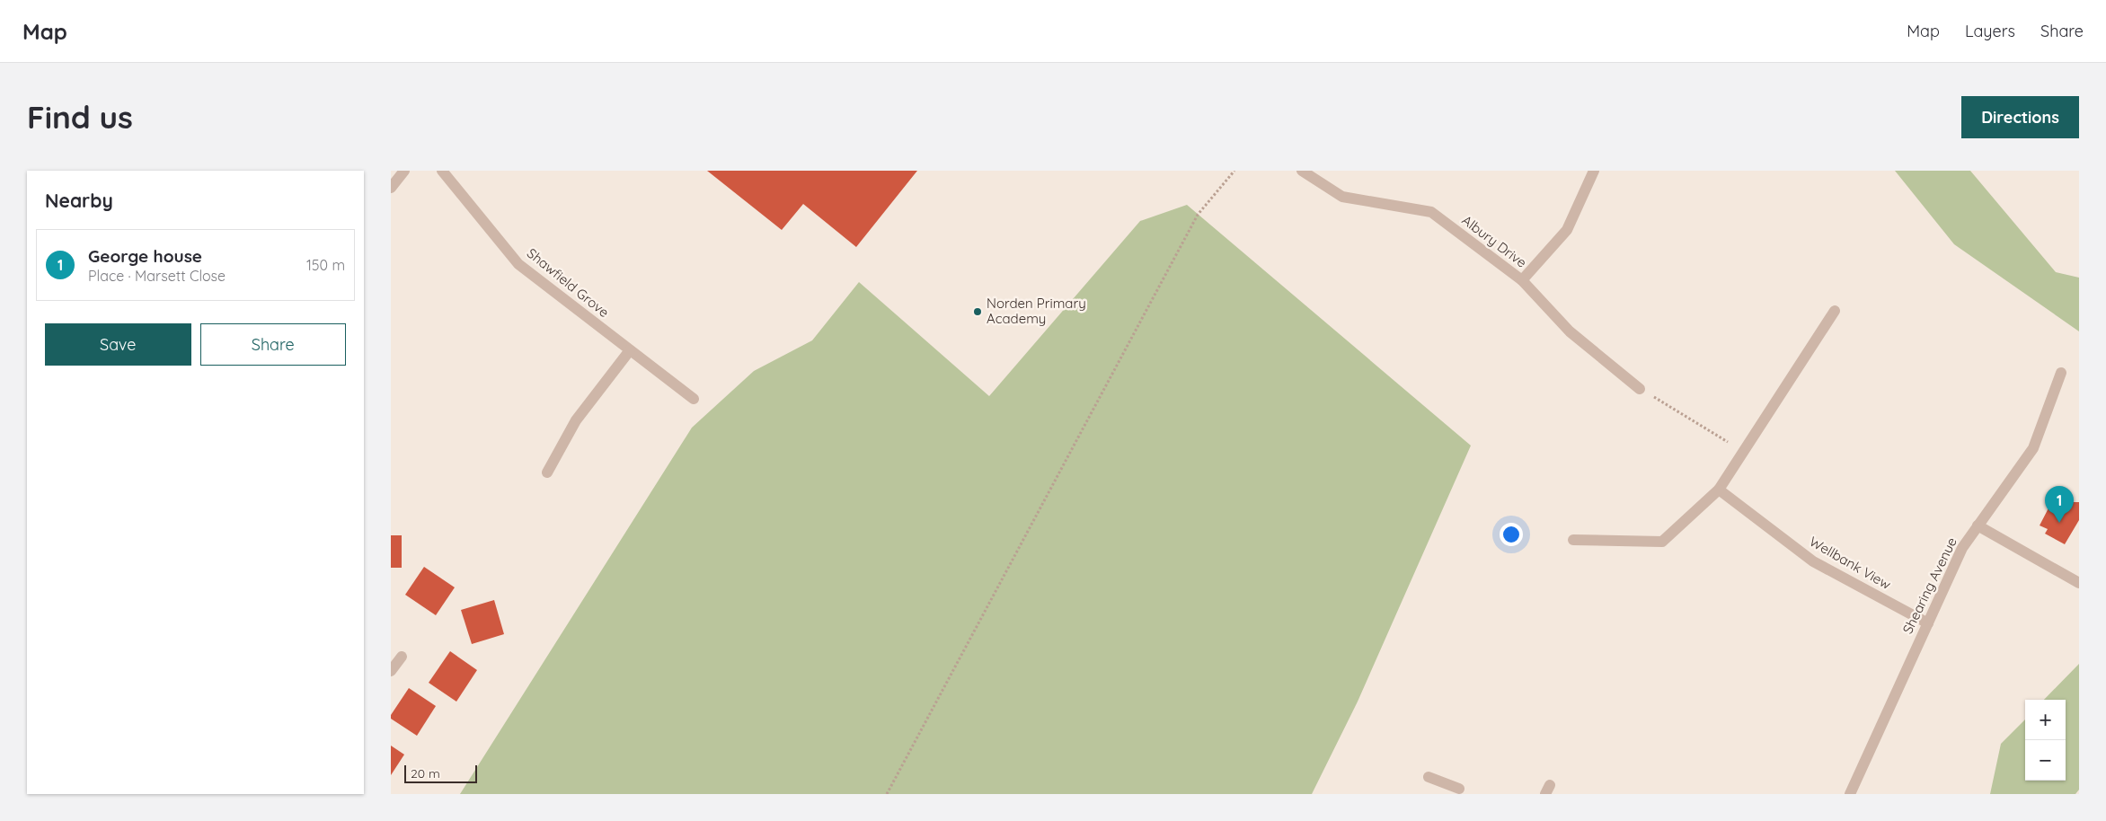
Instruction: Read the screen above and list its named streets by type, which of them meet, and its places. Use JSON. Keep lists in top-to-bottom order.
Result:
{
  "streets": {
    "street": [
      "Albury Drive",
      "Shawfield Grove",
      "Wellbank View",
      "Shearing Avenue"
    ]
  },
  "crossings": [
    ["Wellbank View", "Shearing Avenue"]
  ],
  "places": ["Norden Primary Academy"],
  "scale_bar": "20 m",
  "page": {
    "header": "Map",
    "nav": ["Map", "Layers", "Share"],
    "buttons": [
      "Directions",
      ["Save", "Share"]
    ],
    "title": "Find us",
    "heading": "Nearby",
    "list": [
      {
        "mark": "1",
        "name": "George house",
        "note": "Place · Marsett Close",
        "value": "150 m"
      }
    ],
    "pins": "1",
    "map_buttons": ["+", "−"],
    "scale": "20 m"
  }
}
